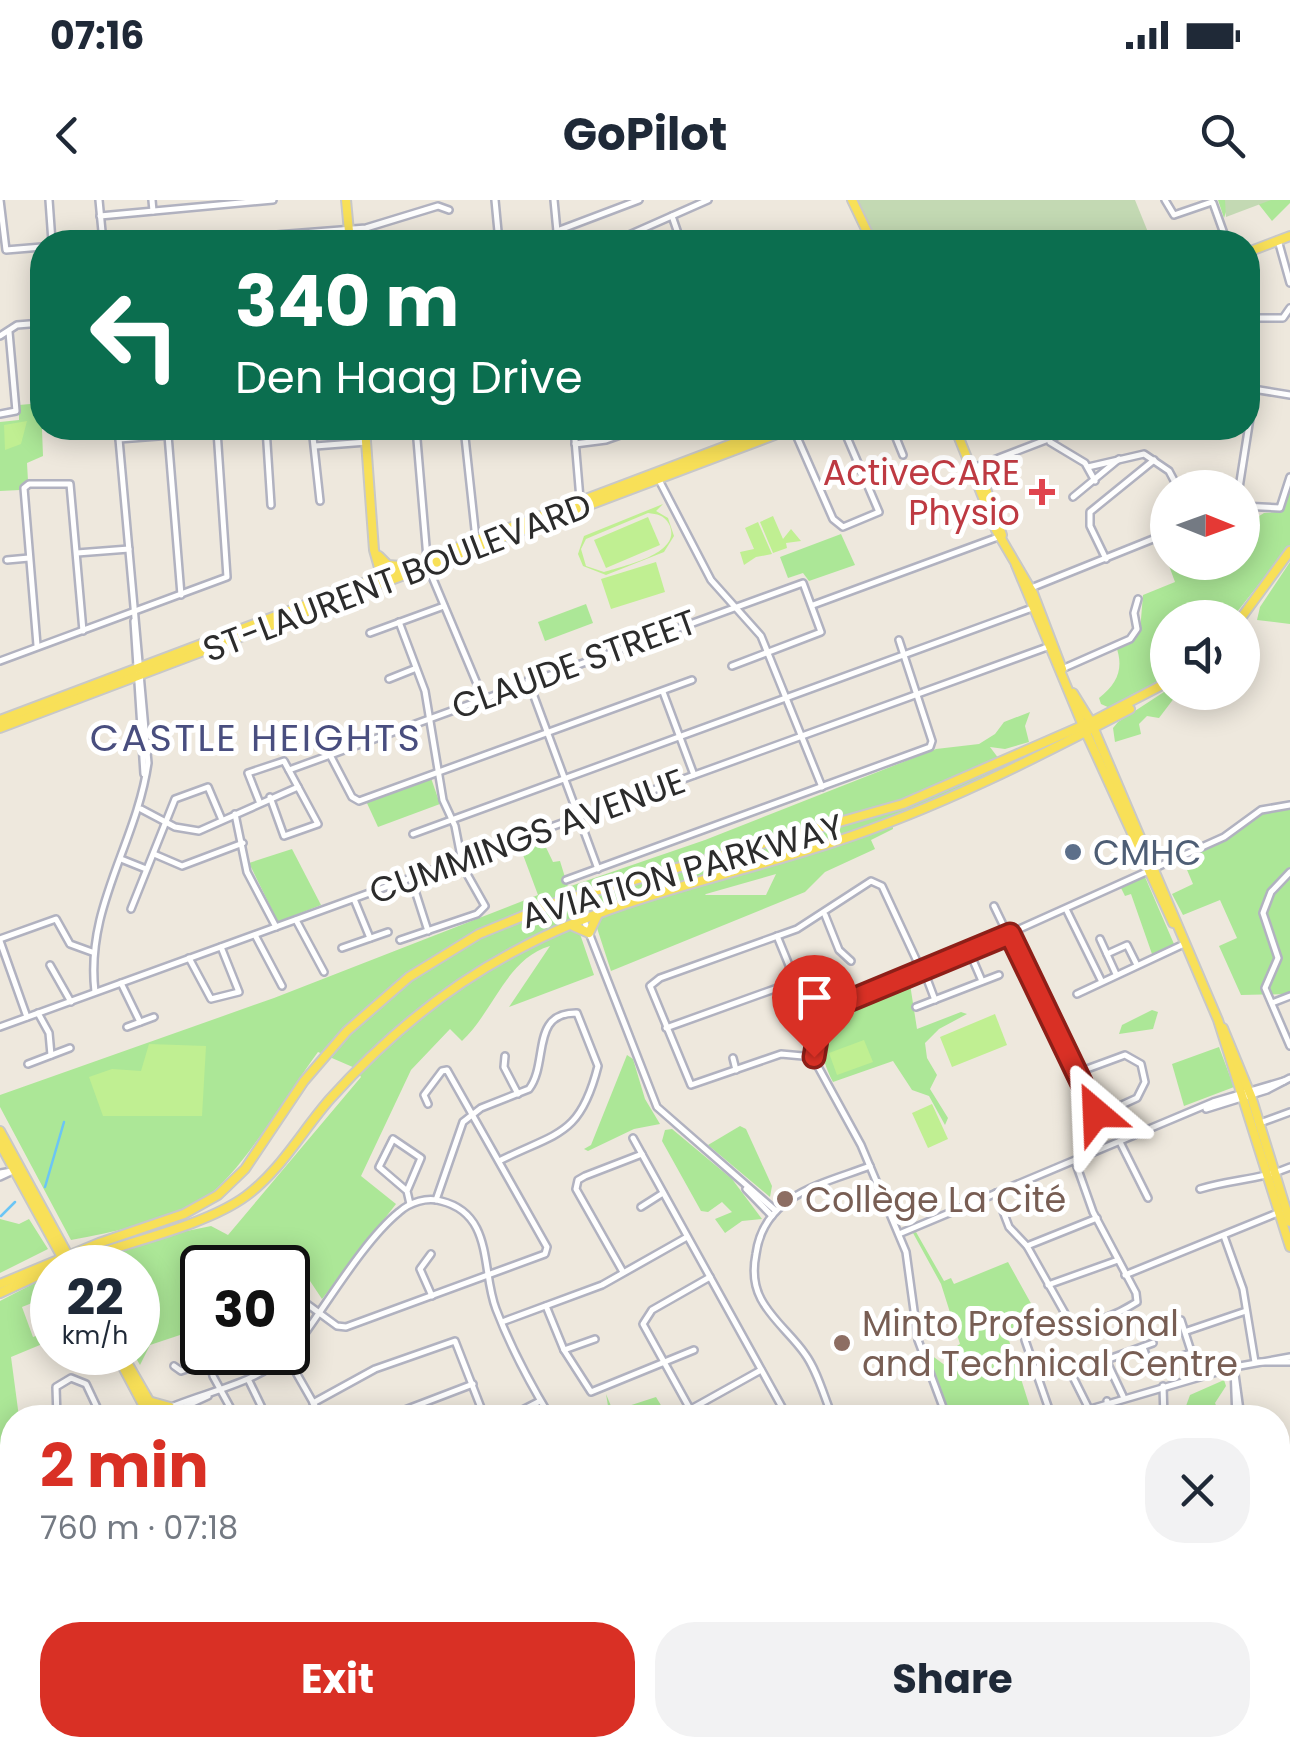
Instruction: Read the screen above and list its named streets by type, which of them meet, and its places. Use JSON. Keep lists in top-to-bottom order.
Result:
{
  "streets": {
    "main road": ["ST-LAURENT BOULEVARD", "AVIATION PARKWAY"],
    "street": ["CLAUDE STREET", "CUMMINGS AVENUE"]
  },
  "districts": ["CASTLE HEIGHTS"],
  "places": {
    "health": ["ActiveCARE Physio"],
    "other": ["CMHC", "Collège La Cité", "Minto Professional and Technical Centre"]
  },
  "north": "right",
  "page": {
    "status": "07:16",
    "header": "GoPilot",
    "turn": ["340 m", "Den Haag Drive"],
    "speed": "22 km/h",
    "limit": "30",
    "heading": ["2 min", "760 m · 07:18"],
    "buttons": ["Exit", "Share"]
  }
}
